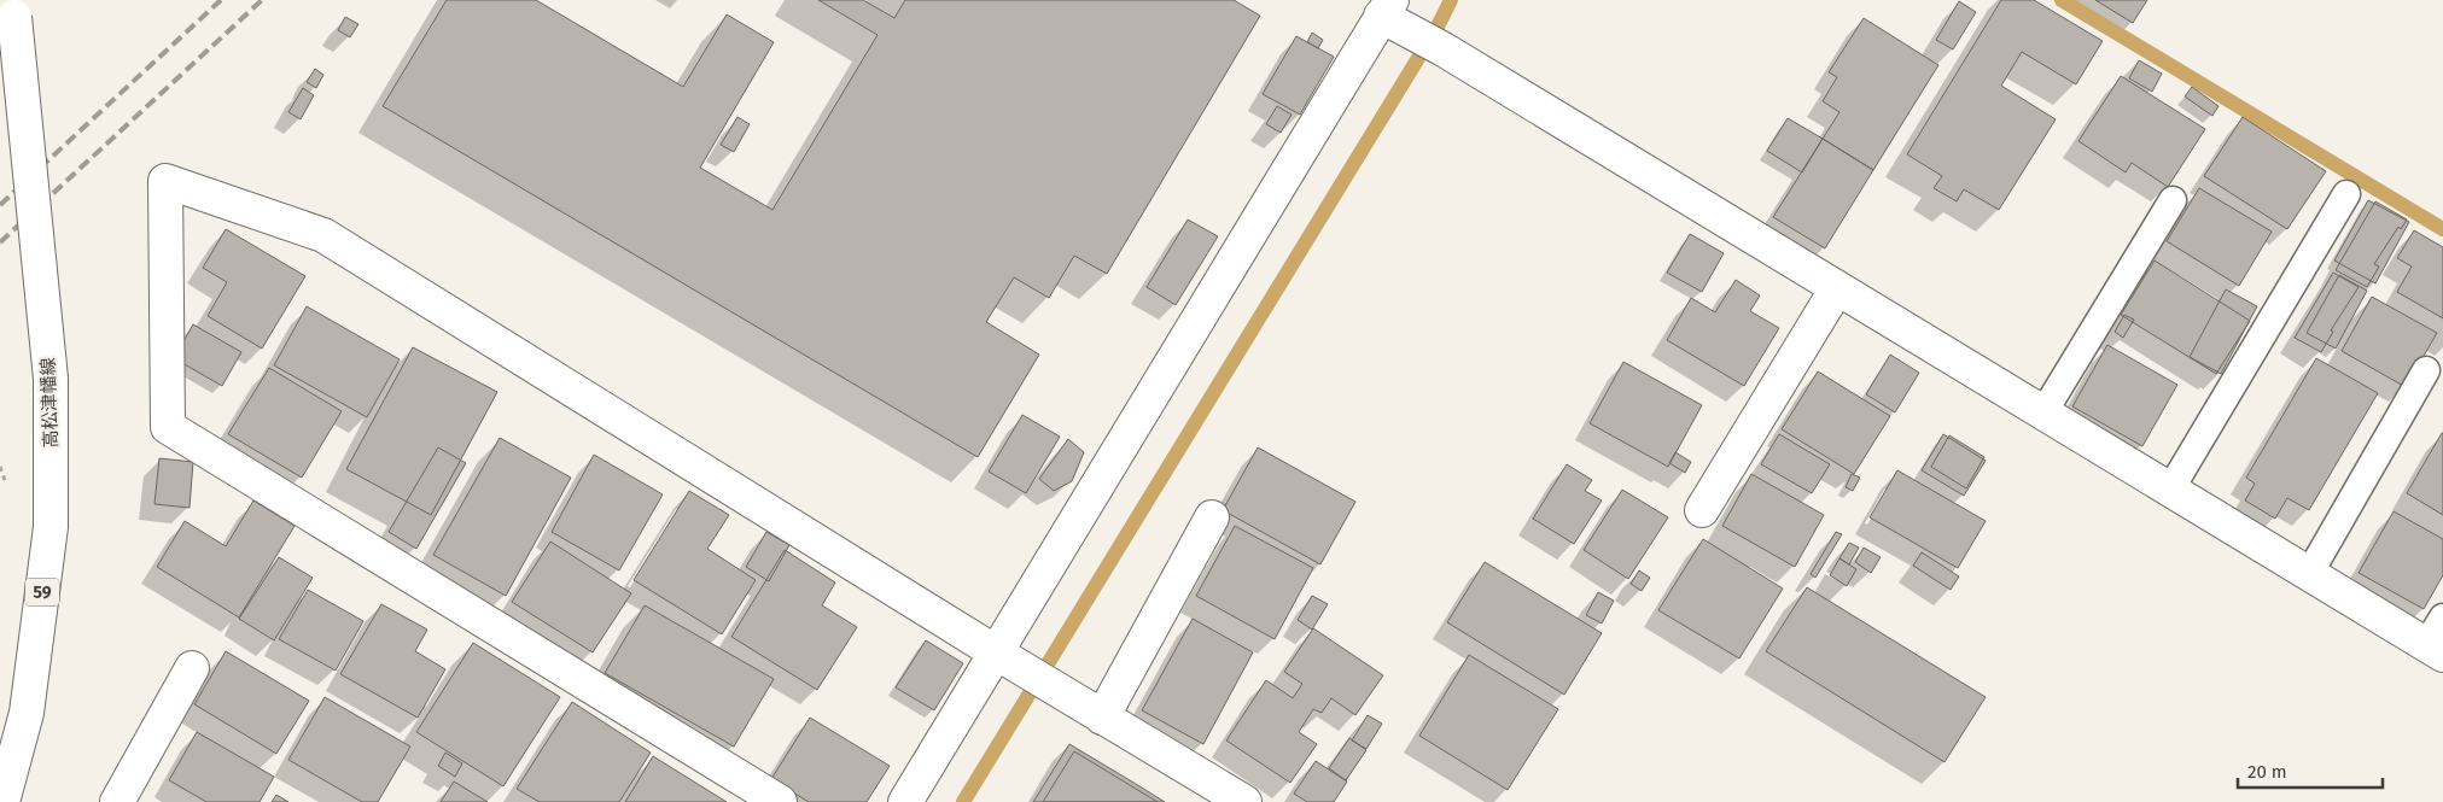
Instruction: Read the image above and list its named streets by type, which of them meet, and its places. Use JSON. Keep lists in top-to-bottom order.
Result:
{
  "streets": {
    "street": ["高松津幡線", "59"]
  },
  "scale_bar": "20 m"
}
